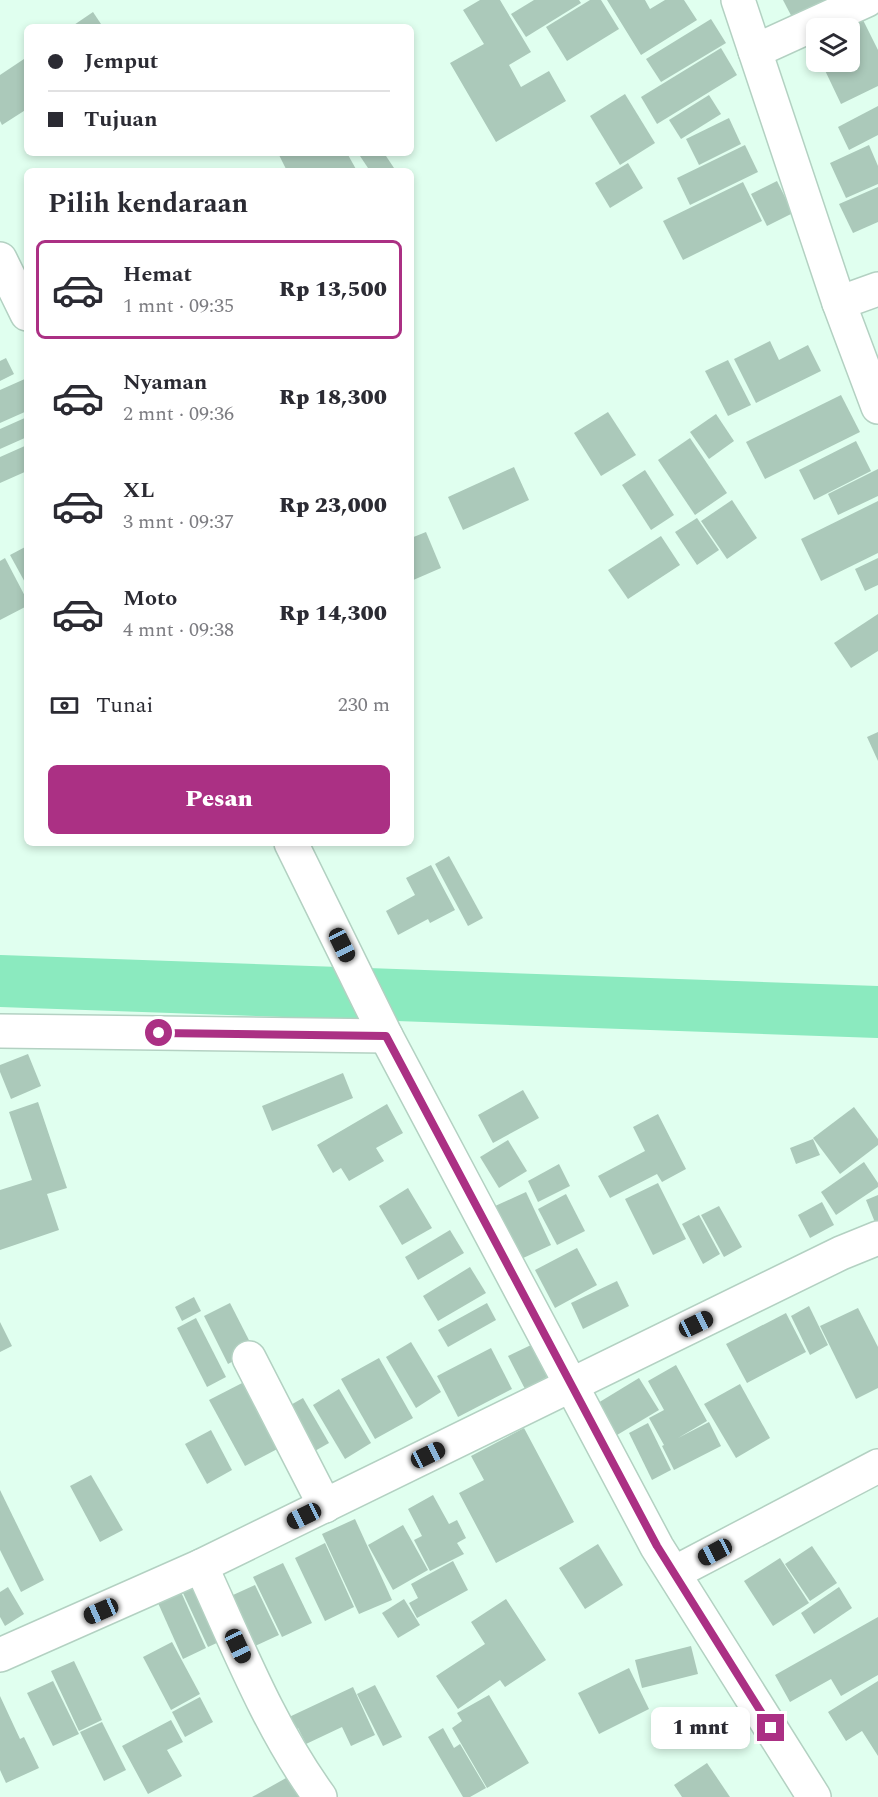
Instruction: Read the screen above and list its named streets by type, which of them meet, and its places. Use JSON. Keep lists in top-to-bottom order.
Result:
{
  "page": {
    "banner": ["Jemput", "Tujuan"],
    "heading": "Pilih kendaraan",
    "list": [
      {
        "name": "Hemat",
        "note": "1 mnt · 09:35",
        "value": "Rp 13,500"
      },
      {
        "name": "Nyaman",
        "note": "2 mnt · 09:36",
        "value": "Rp 18,300"
      },
      {
        "name": "XL",
        "note": "3 mnt · 09:37",
        "value": "Rp 23,000"
      },
      {
        "name": "Moto",
        "note": "4 mnt · 09:38",
        "value": "Rp 14,300"
      }
    ],
    "pay": ["Tunai", "230 m"],
    "buttons": "Pesan",
    "bubble": "1 mnt"
  }
}
